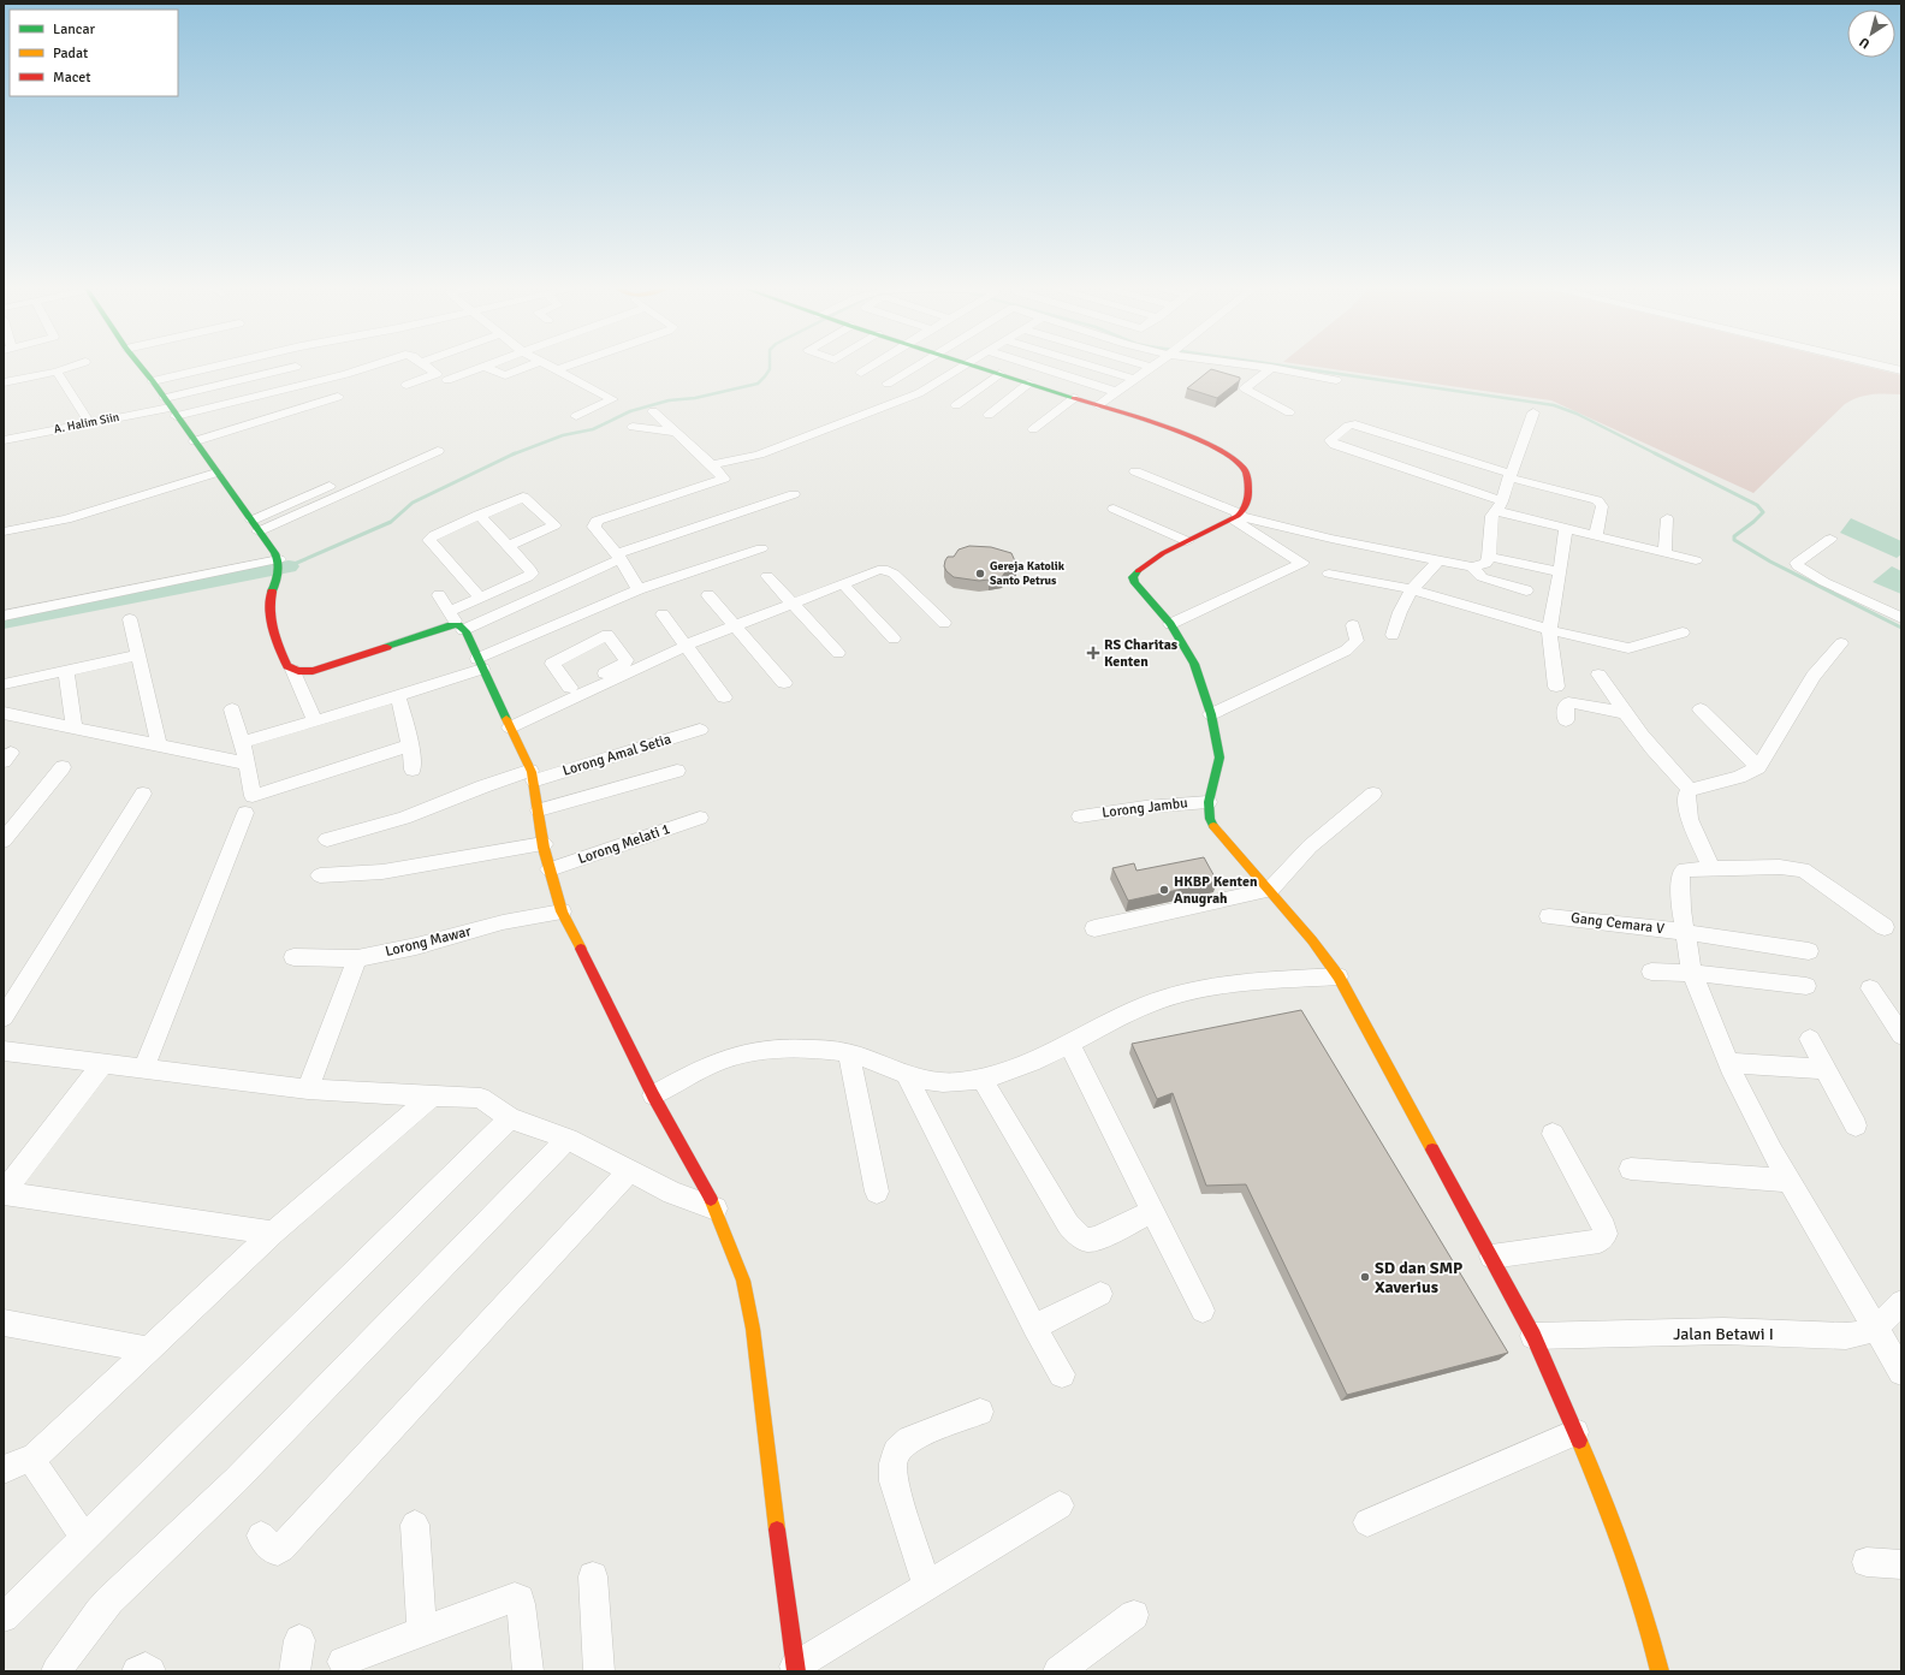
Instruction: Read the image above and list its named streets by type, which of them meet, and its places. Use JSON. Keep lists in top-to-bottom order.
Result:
{
  "streets": {
    "street": [
      "A. Halim Siin",
      "Lorong Amal Setia",
      "Lorong Jambu",
      "Lorong Melati 1",
      "Gang Cemara V",
      "Lorong Mawar",
      "Jalan Betawi I"
    ]
  },
  "places": {
    "other": ["Gereja Katolik Santo Petrus", "HKBP Kenten Anugrah", "SD dan SMP Xaverius"],
    "health": ["RS Charitas Kenten"]
  },
  "legend": ["Lancar", "Padat", "Macet"],
  "north": "bottom left"
}
